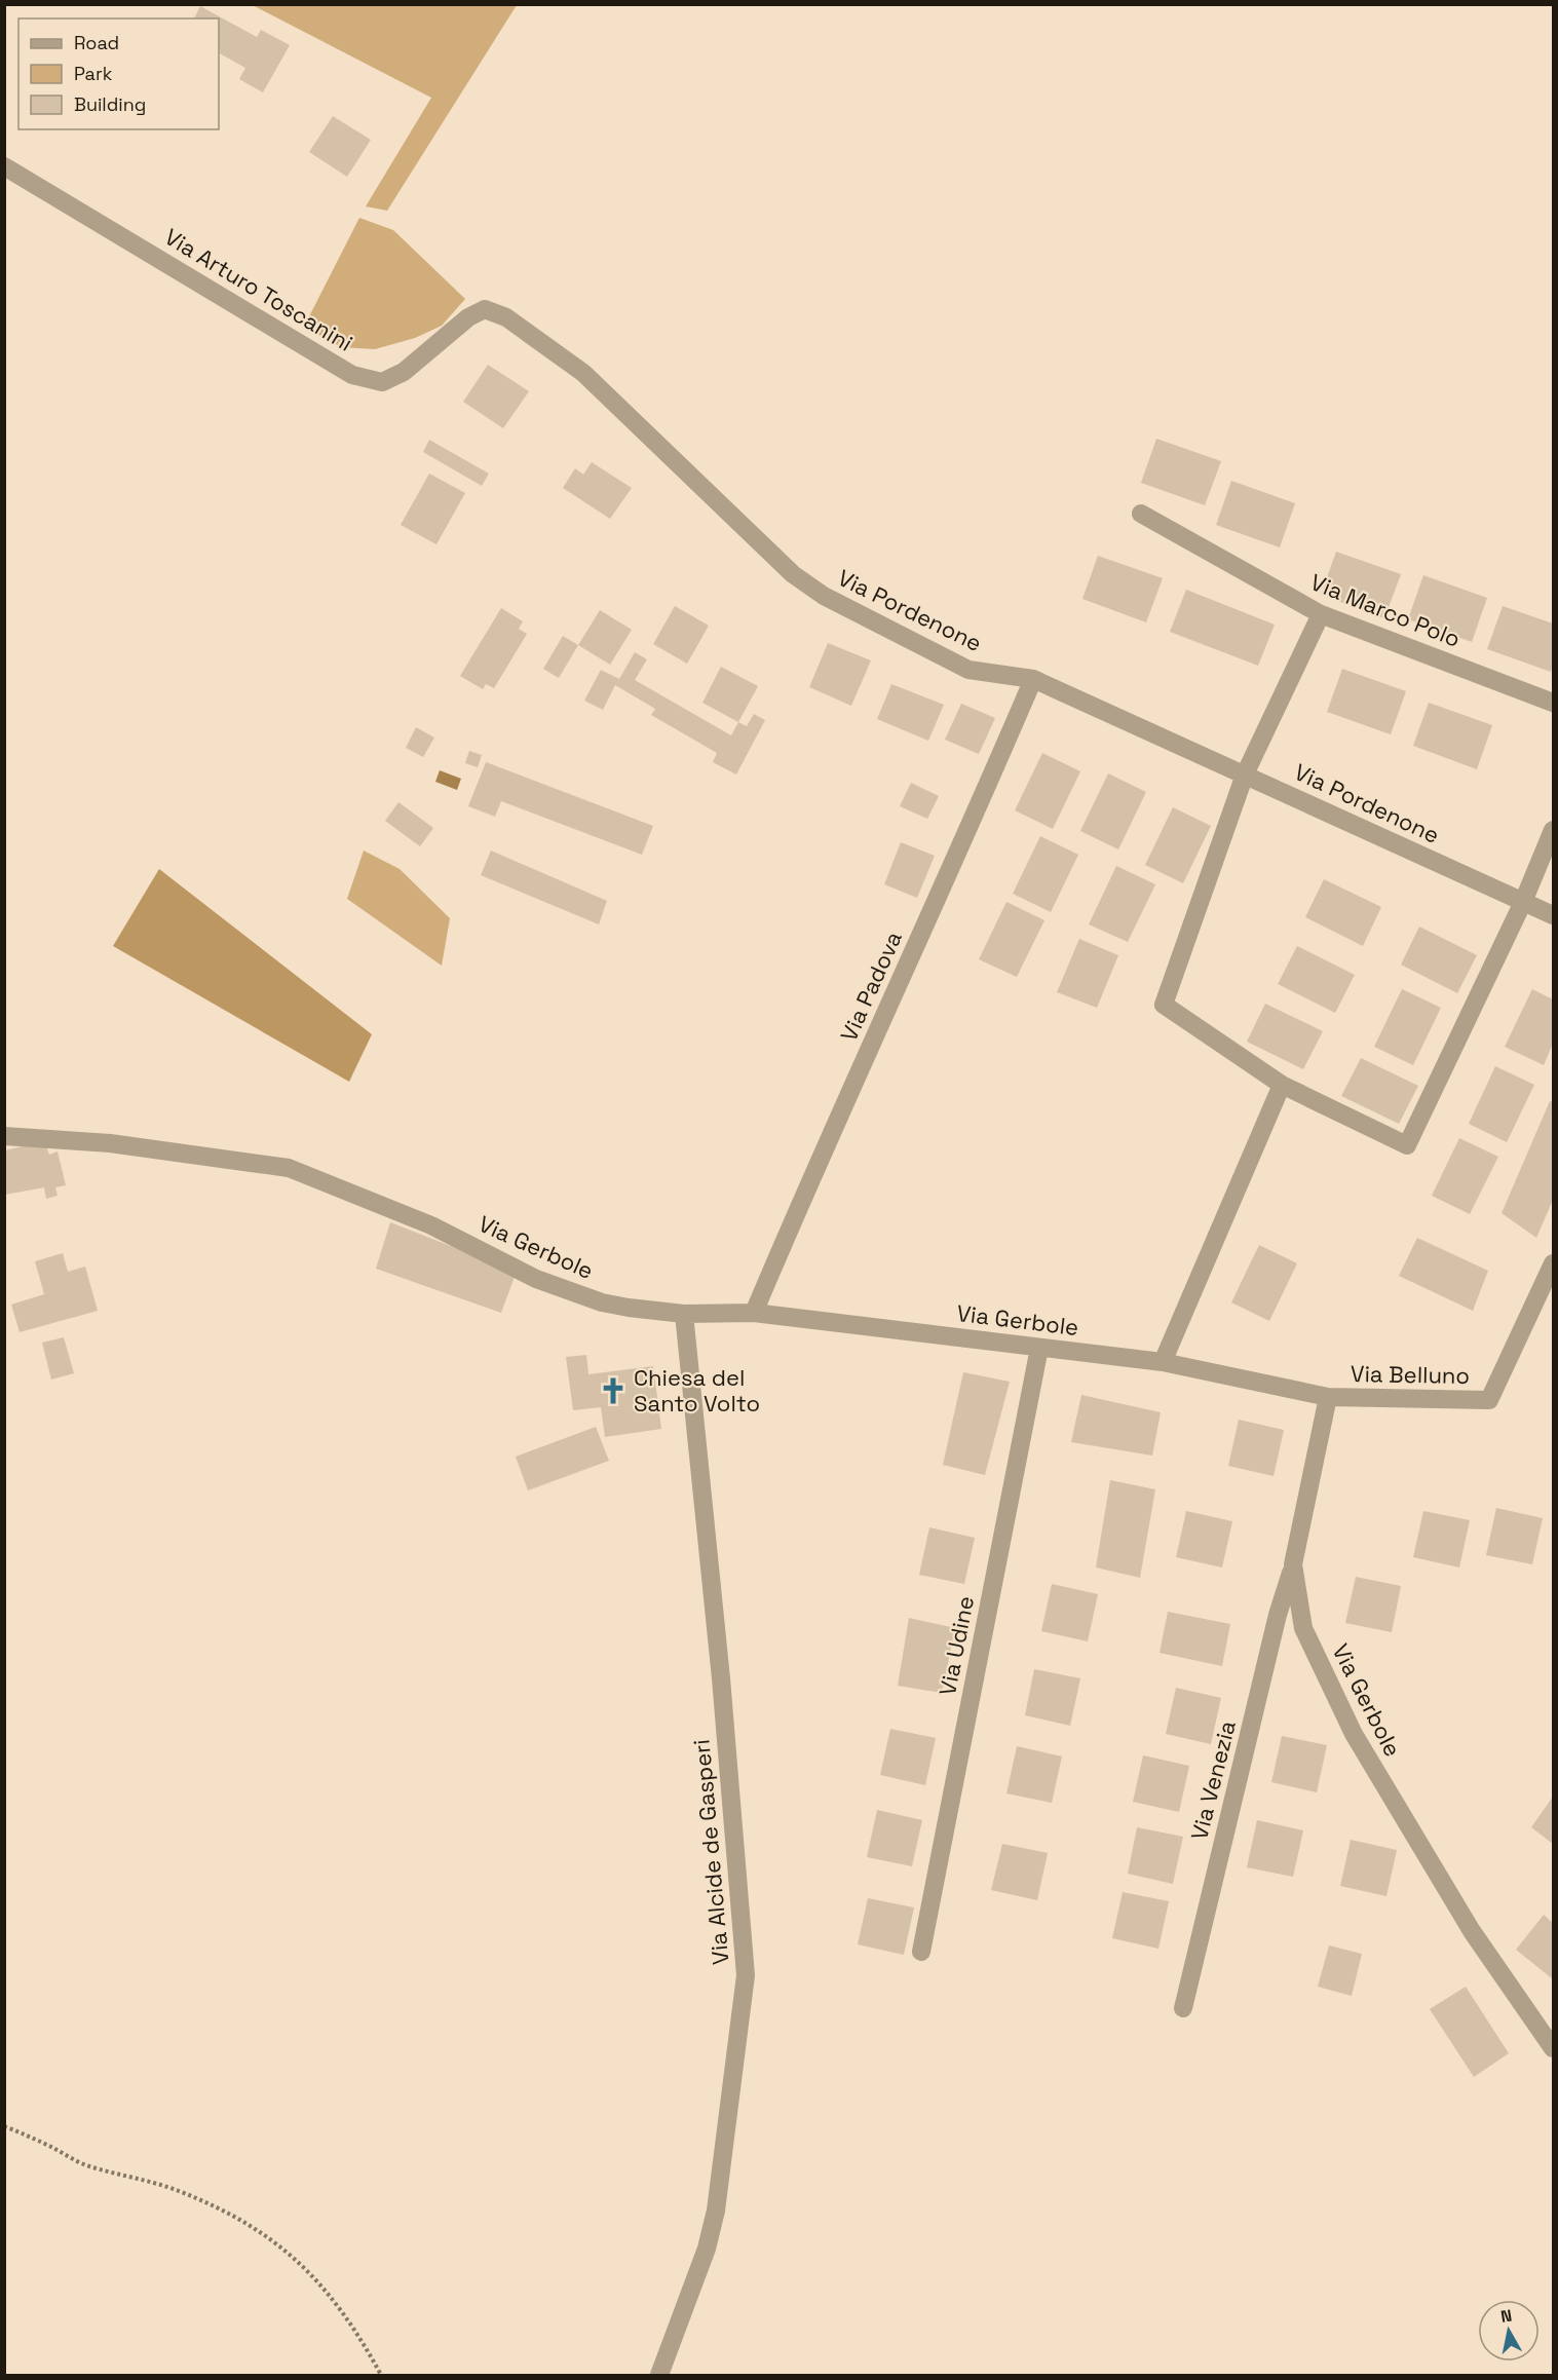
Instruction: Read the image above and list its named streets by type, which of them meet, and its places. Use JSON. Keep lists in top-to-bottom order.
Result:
{
  "streets": {
    "street": [
      "Via Arturo Toscanini",
      "Via Pordenone",
      "Via Marco Polo",
      "Via Padova",
      "Via Gerbole",
      "Via Belluno",
      "Via Udine",
      "Via Venezia",
      "Via Alcide de Gasperi"
    ]
  },
  "crossings": [
    ["Via Arturo Toscanini", "Via Pordenone"],
    ["Via Pordenone", "Via Padova"],
    ["Via Padova", "Via Gerbole"],
    ["Via Gerbole", "Via Belluno"],
    ["Via Gerbole", "Via Udine"],
    ["Via Gerbole", "Via Venezia"],
    ["Via Gerbole", "Via Alcide de Gasperi"]
  ],
  "places": {
    "church": ["Chiesa del Santo Volto"]
  },
  "legend": ["Road", "Park", "Building"],
  "north": "top"
}
